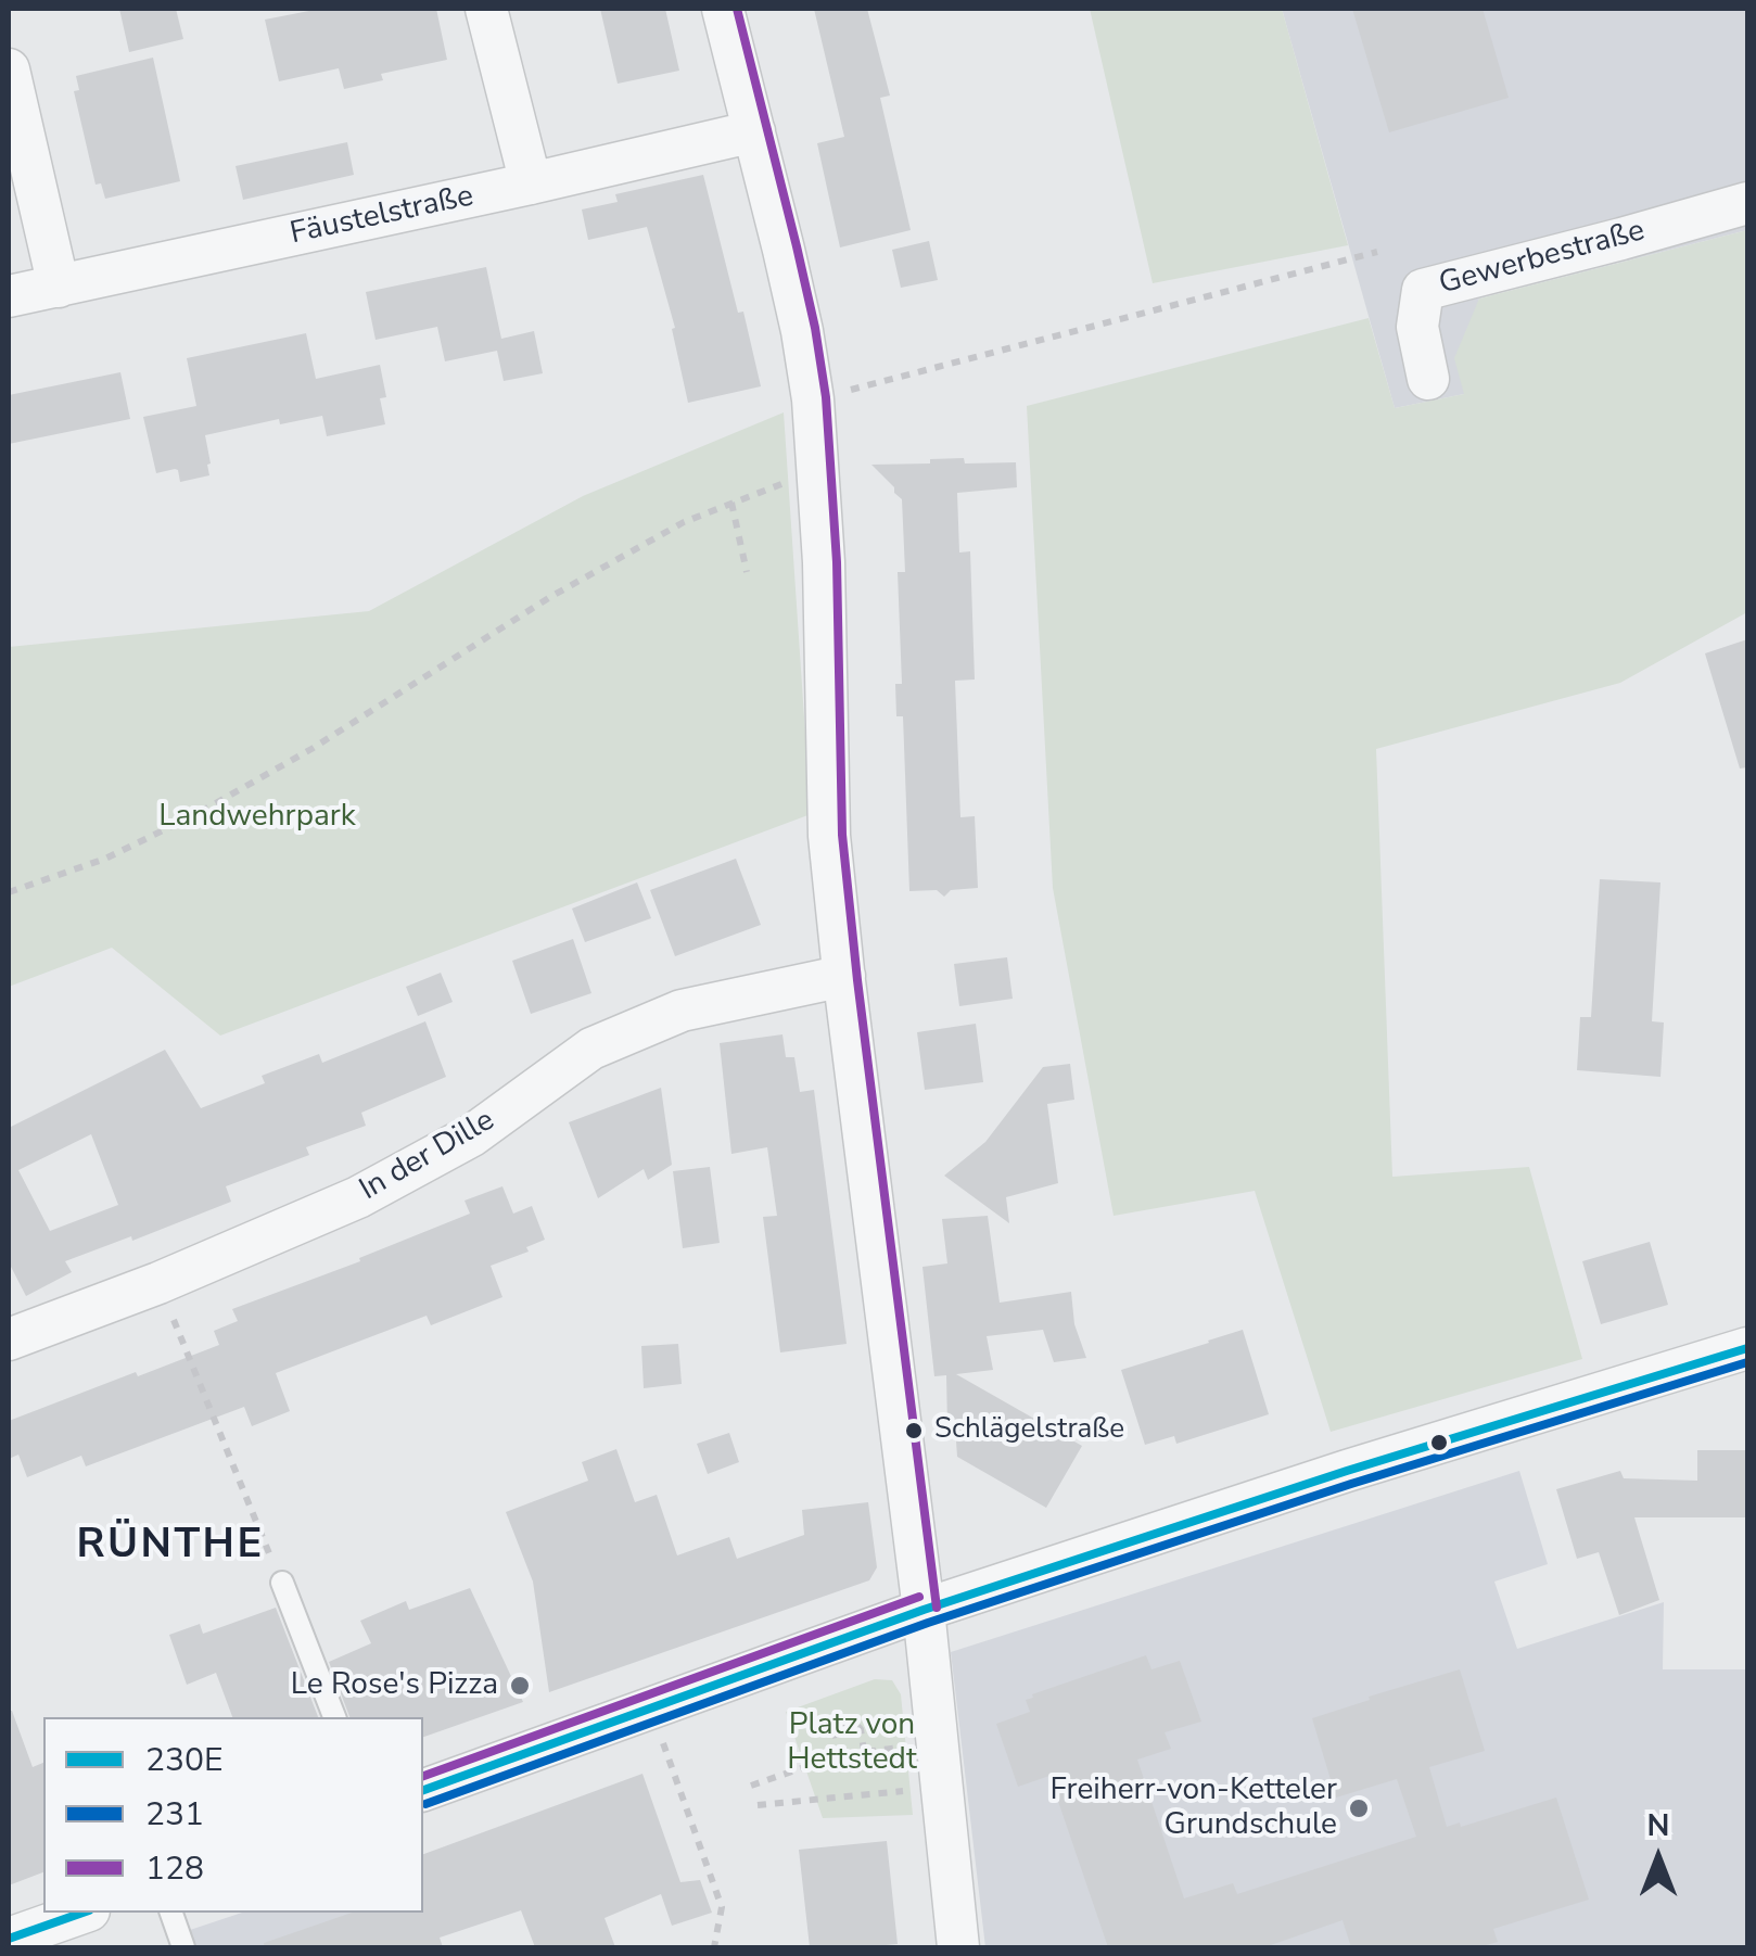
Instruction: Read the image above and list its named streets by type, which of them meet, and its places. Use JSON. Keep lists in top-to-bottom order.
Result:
{
  "streets": {
    "street": ["Fäustelstraße", "Gewerbestraße", "In der Dille"]
  },
  "districts": ["RÜNTHE"],
  "parks": ["Landwehrpark", "Platz von Hettstedt"],
  "places": ["Schlägelstraße", "Le Rose's Pizza", "Freiherr-von-Ketteler Grundschule"],
  "lines": ["transit line 128", "transit line 230E", "transit line 231"],
  "legend": ["230E", "231", "128"],
  "north": "top"
}
